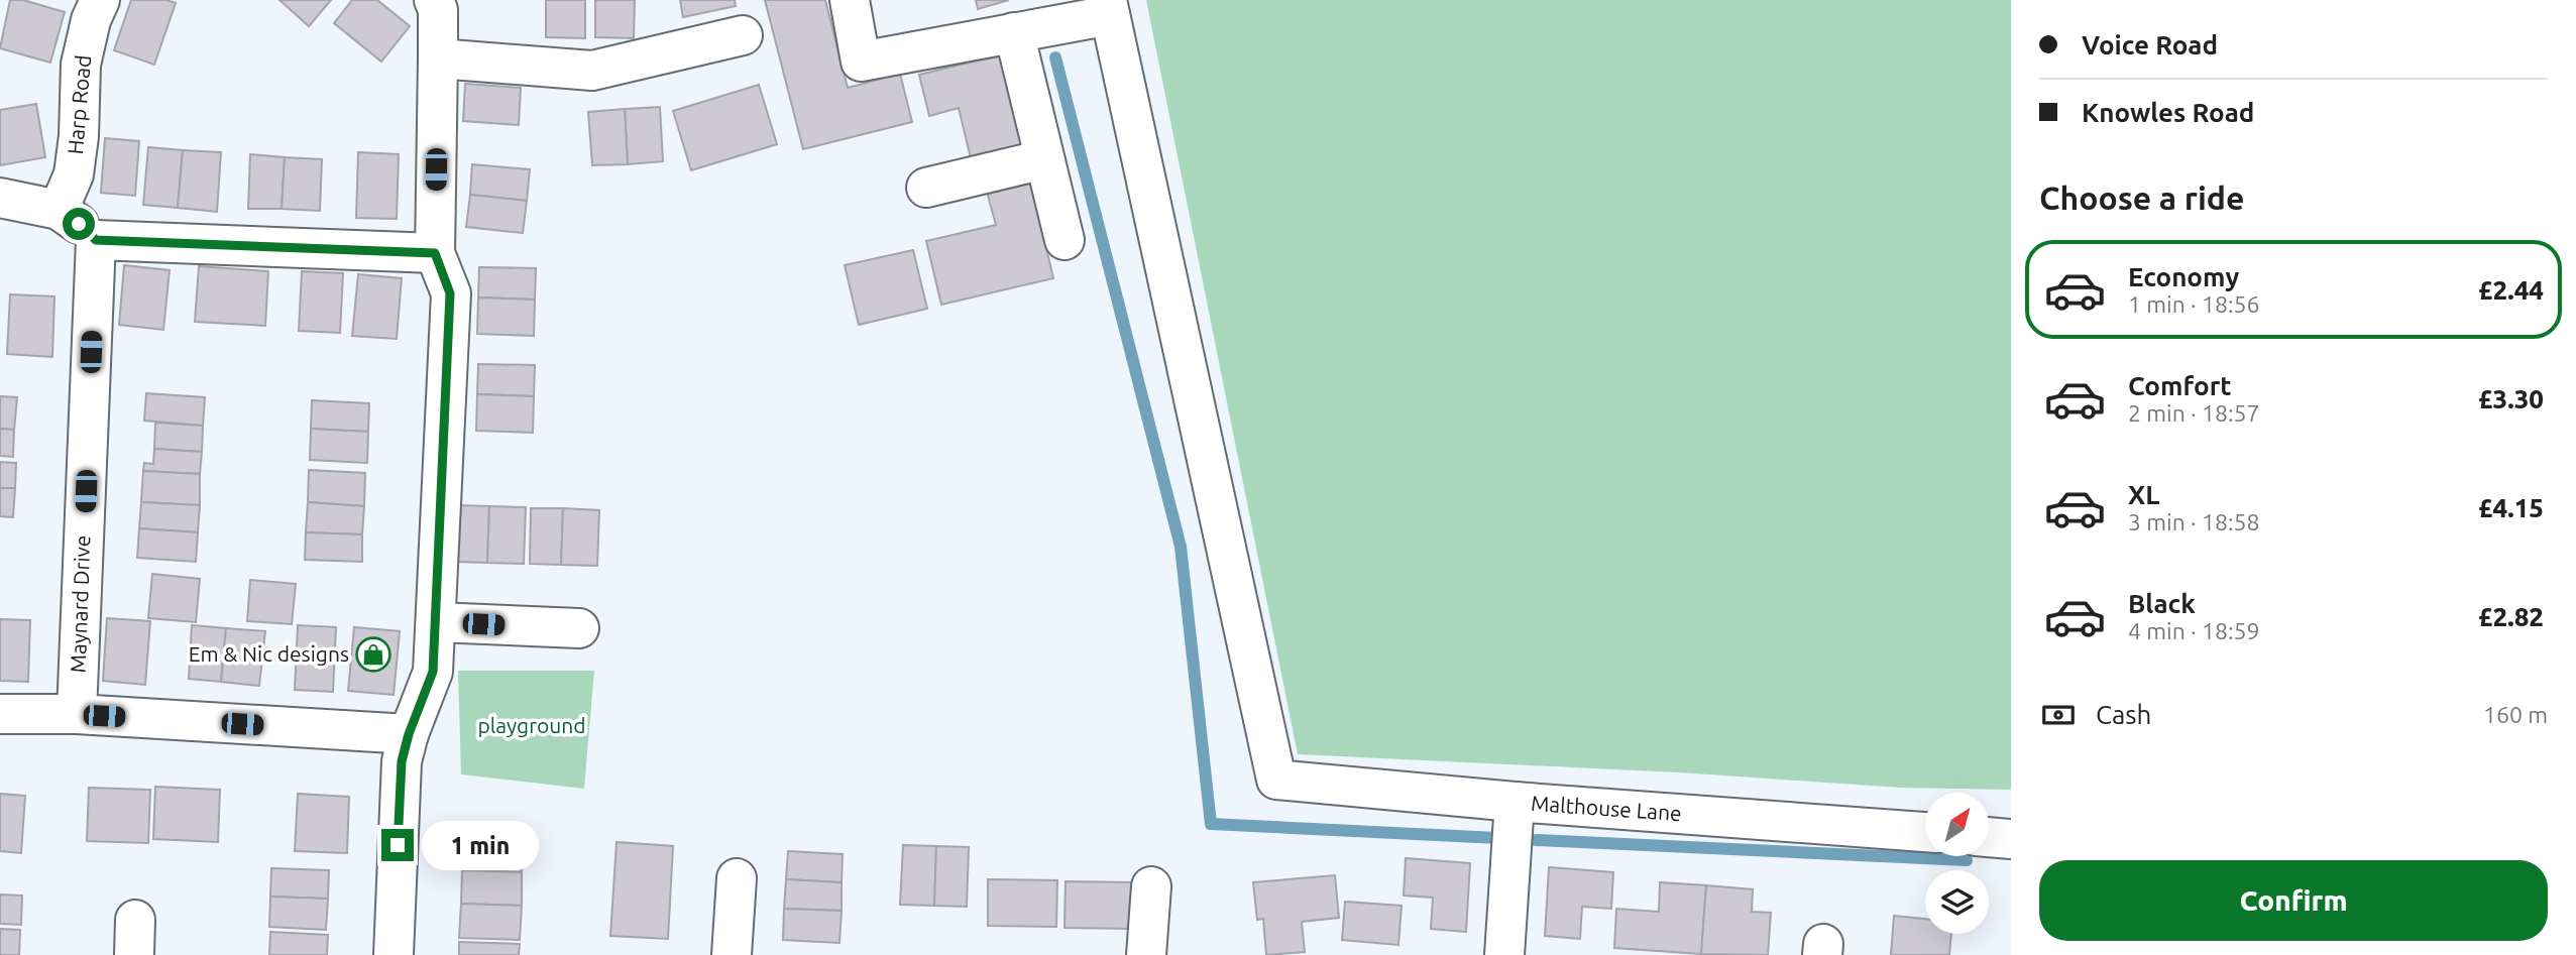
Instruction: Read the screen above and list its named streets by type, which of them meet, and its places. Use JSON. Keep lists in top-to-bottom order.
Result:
{
  "streets": {
    "street": ["Harp Road", "Maynard Drive", "Malthouse Lane"]
  },
  "parks": ["playground"],
  "places": {
    "shop": ["Em & Nic designs"]
  },
  "north": "top right",
  "page": {
    "banner": ["Voice Road", "Knowles Road"],
    "heading": "Choose a ride",
    "list": [
      {
        "name": "Economy",
        "note": "1 min · 18:56",
        "value": "£2.44"
      },
      {
        "name": "Comfort",
        "note": "2 min · 18:57",
        "value": "£3.30"
      },
      {
        "name": "XL",
        "note": "3 min · 18:58",
        "value": "£4.15"
      },
      {
        "name": "Black",
        "note": "4 min · 18:59",
        "value": "£2.82"
      }
    ],
    "pay": ["Cash", "160 m"],
    "bubble": "1 min",
    "buttons": "Confirm"
  }
}
